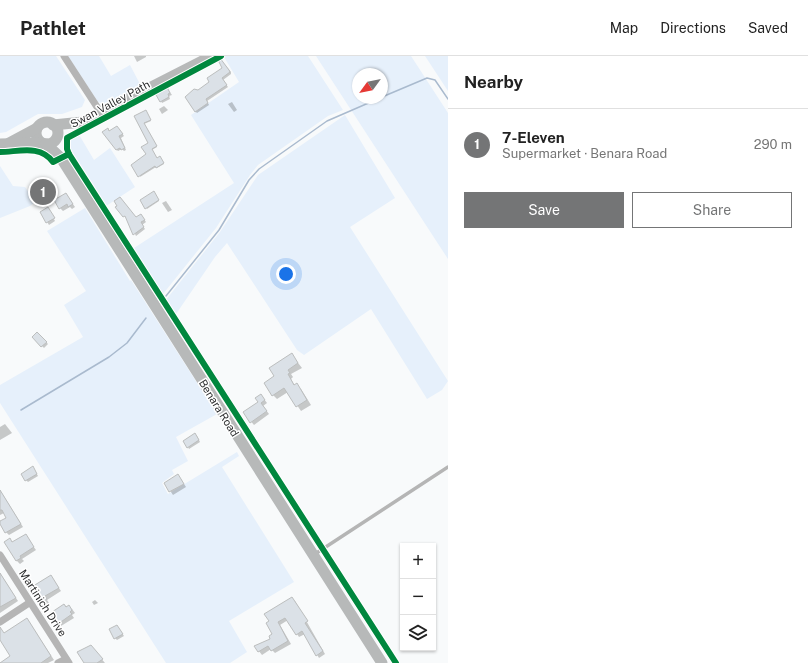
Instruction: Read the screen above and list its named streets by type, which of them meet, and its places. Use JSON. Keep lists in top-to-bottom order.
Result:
{
  "streets": {
    "main road": ["Benara Road"],
    "street": ["Martinich Drive"],
    "cycle path": ["Swan Valley Path"]
  },
  "north": "bottom left",
  "page": {
    "header": "Pathlet",
    "nav": ["Map", "Directions", "Saved"],
    "heading": "Nearby",
    "list": [
      {
        "mark": "1",
        "name": "7-Eleven",
        "note": "Supermarket · Benara Road",
        "value": "290 m"
      }
    ],
    "pins": "1",
    "buttons": ["Save", "Share"],
    "map_buttons": ["+", "−"]
  }
}
